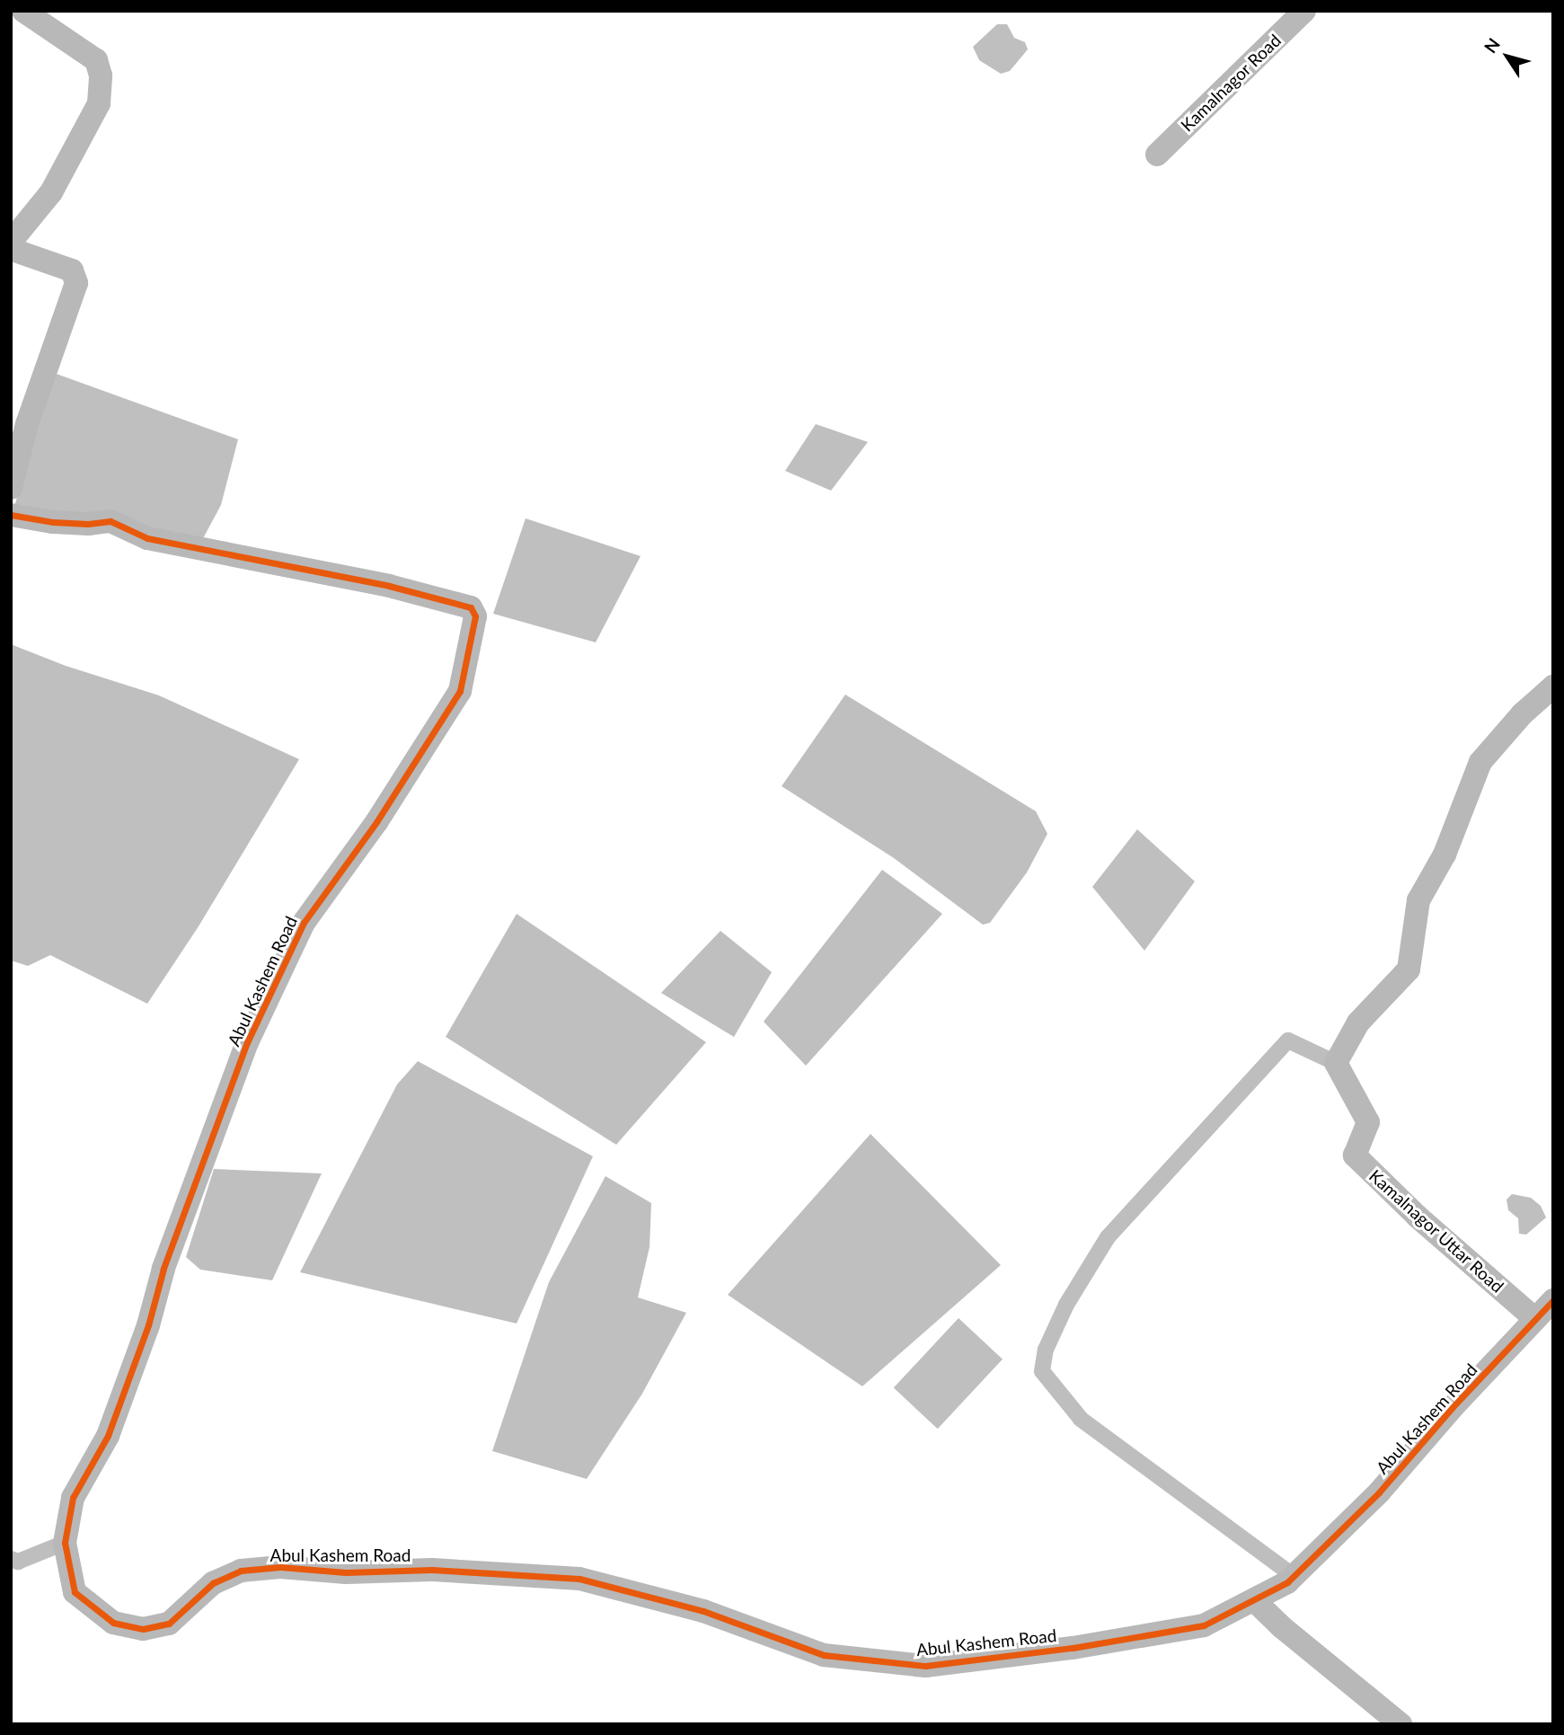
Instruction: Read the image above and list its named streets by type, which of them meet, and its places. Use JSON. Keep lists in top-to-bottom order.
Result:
{
  "streets": {
    "street": ["Kamalnagor Road", "Abul Kashem Road", "Kamalnagor Uttar Road"]
  },
  "crossings": [
    ["Abul Kashem Road", "Kamalnagor Uttar Road"]
  ],
  "north": "top left"
}
